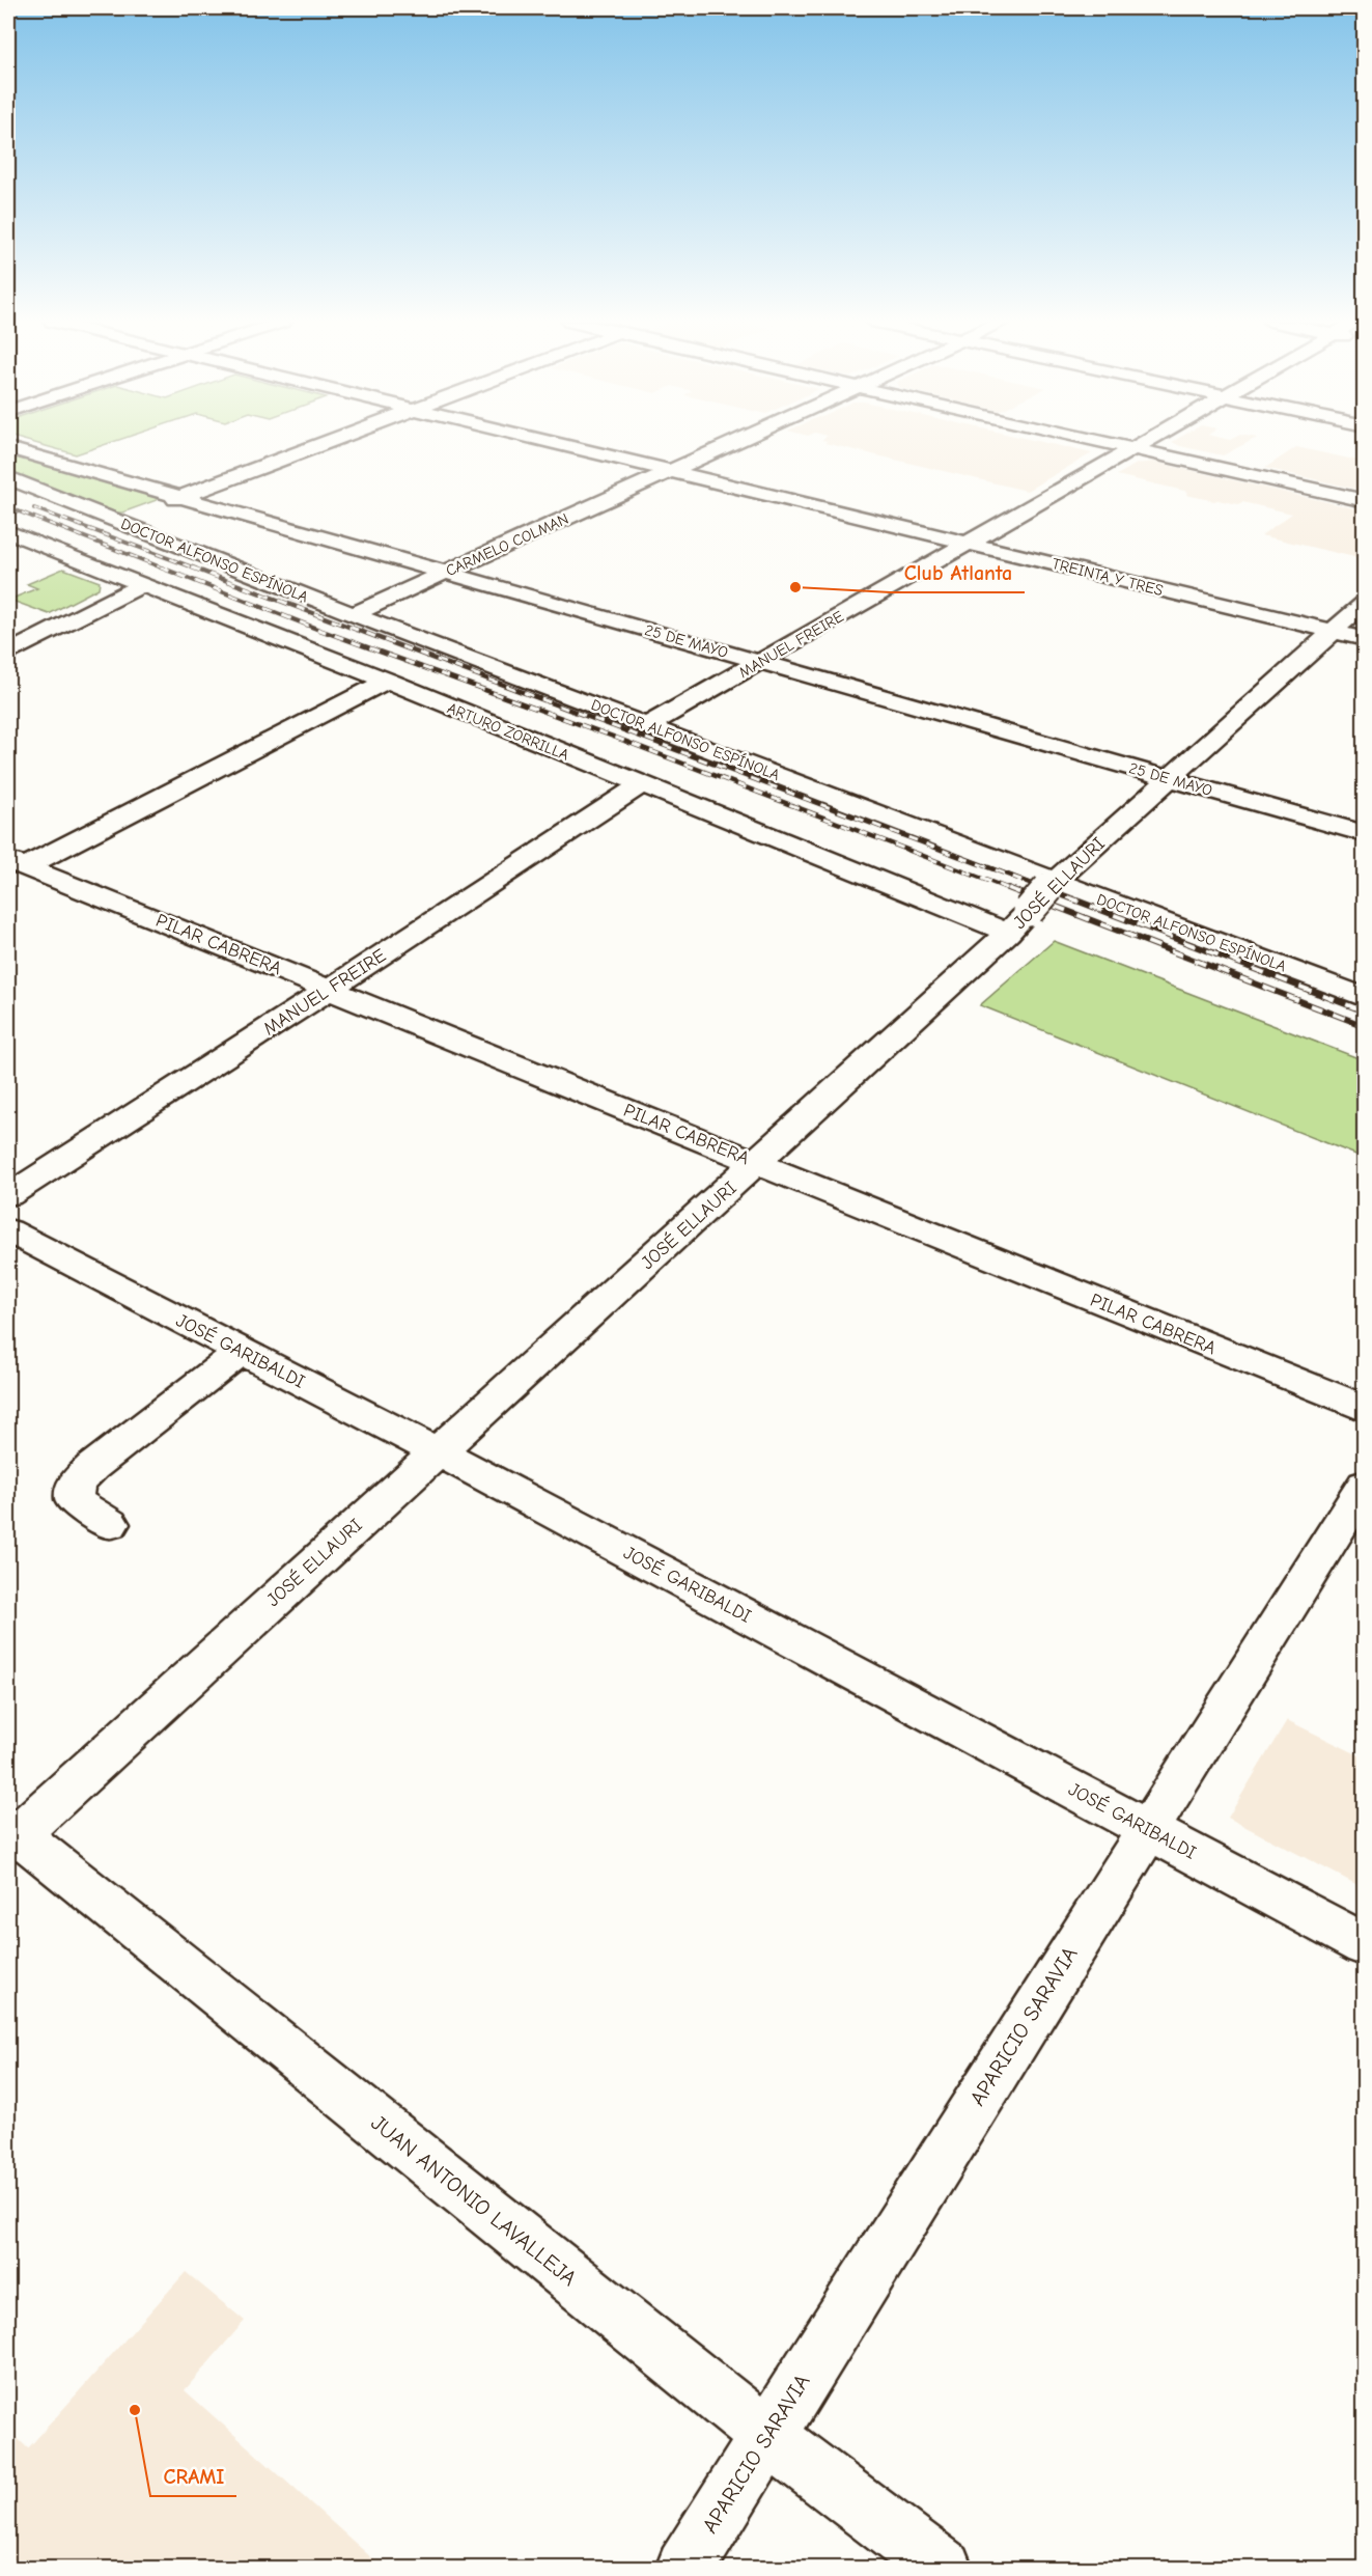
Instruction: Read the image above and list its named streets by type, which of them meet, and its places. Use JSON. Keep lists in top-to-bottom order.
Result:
{
  "streets": {
    "street": [
      "CARMELO COLMAN",
      "DOCTOR ALFONSO ESPÍNOLA",
      "TREINTA Y TRES",
      "25 DE MAYO",
      "MANUEL FREIRE",
      "ARTURO ZORRILLA",
      "JOSÉ ELLAURI",
      "PILAR CABRERA",
      "JOSÉ GARIBALDI",
      "APARICIO SARAVIA",
      "JUAN ANTONIO LAVALLEJA"
    ]
  },
  "crossings": [
    ["CARMELO COLMAN", "DOCTOR ALFONSO ESPÍNOLA"],
    ["CARMELO COLMAN", "TREINTA Y TRES"],
    ["CARMELO COLMAN", "25 DE MAYO"],
    ["DOCTOR ALFONSO ESPÍNOLA", "MANUEL FREIRE"],
    ["DOCTOR ALFONSO ESPÍNOLA", "JOSÉ ELLAURI"],
    ["TREINTA Y TRES", "MANUEL FREIRE"],
    ["TREINTA Y TRES", "JOSÉ ELLAURI"],
    ["25 DE MAYO", "MANUEL FREIRE"],
    ["25 DE MAYO", "JOSÉ ELLAURI"],
    ["MANUEL FREIRE", "ARTURO ZORRILLA"],
    ["MANUEL FREIRE", "PILAR CABRERA"],
    ["ARTURO ZORRILLA", "JOSÉ ELLAURI"],
    ["JOSÉ ELLAURI", "PILAR CABRERA"],
    ["JOSÉ ELLAURI", "JOSÉ GARIBALDI"],
    ["JOSÉ ELLAURI", "JUAN ANTONIO LAVALLEJA"],
    ["JOSÉ GARIBALDI", "APARICIO SARAVIA"],
    ["APARICIO SARAVIA", "JUAN ANTONIO LAVALLEJA"]
  ],
  "places": ["Club Atlanta", "CRAMI"]
}
